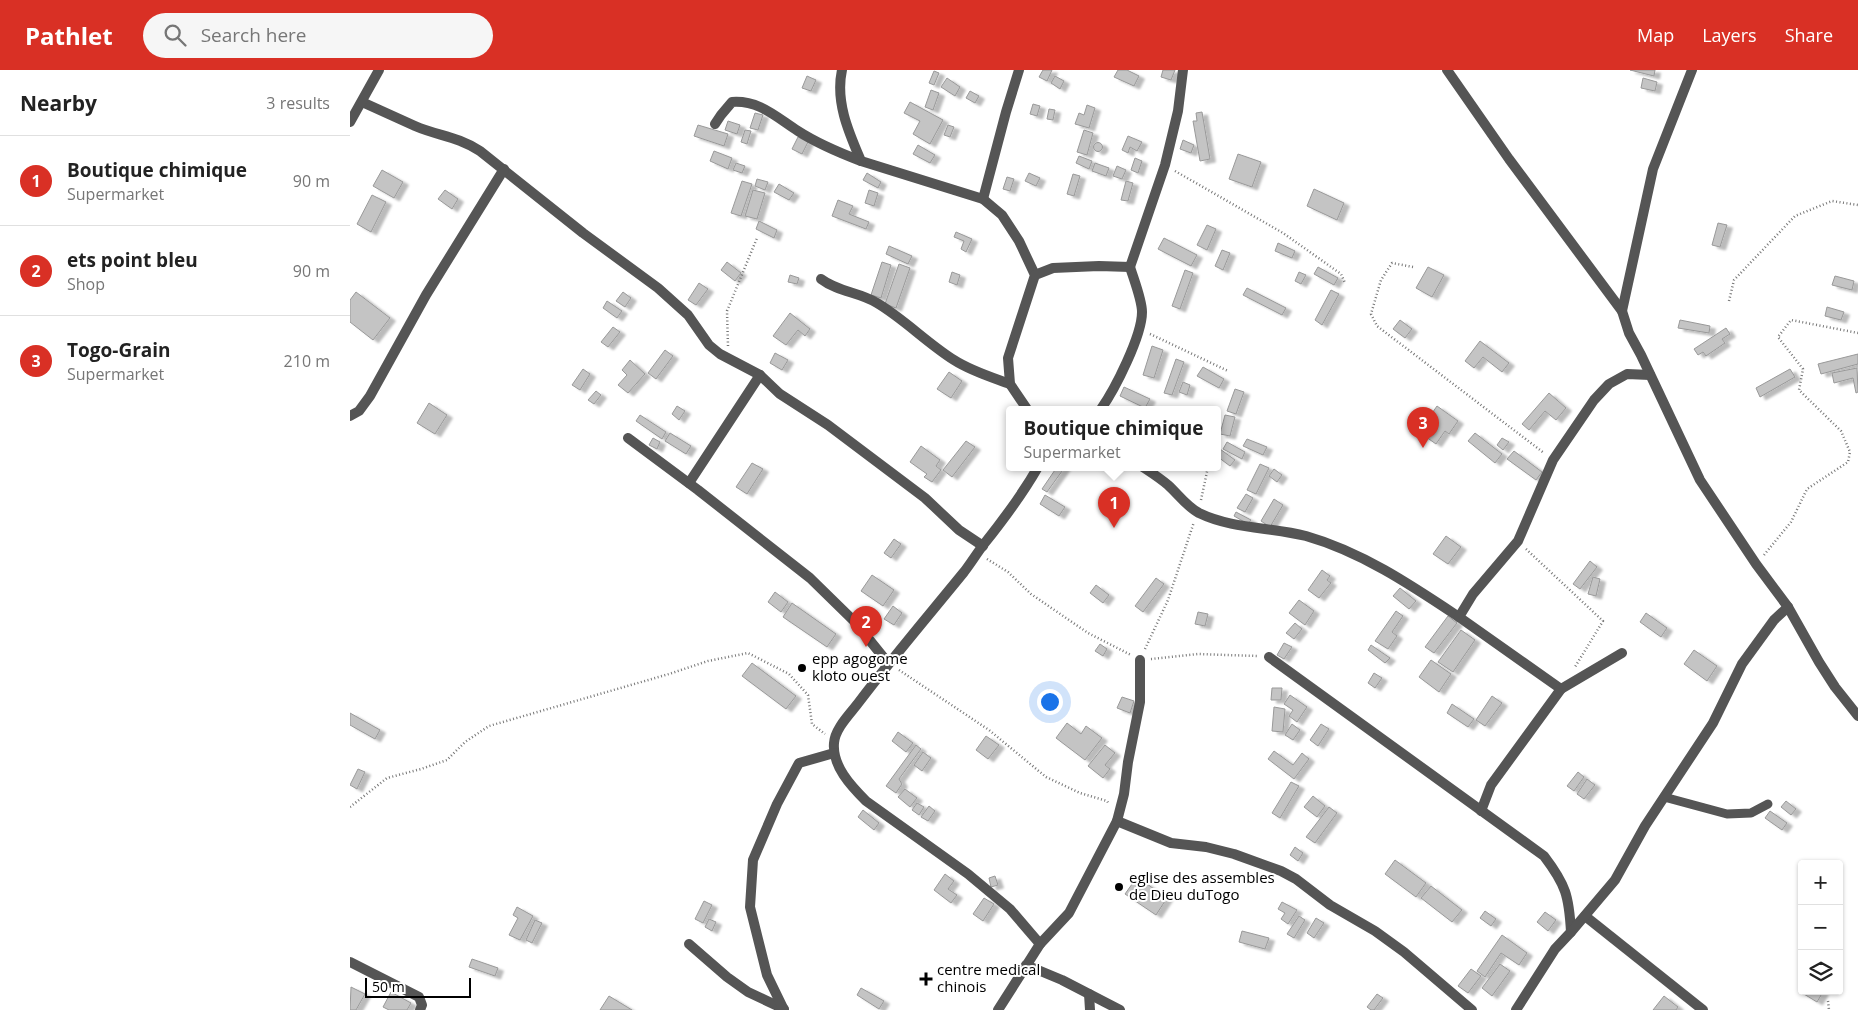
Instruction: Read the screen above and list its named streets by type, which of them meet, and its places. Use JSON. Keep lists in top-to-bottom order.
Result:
{
  "places": {
    "other": ["epp agogome kloto ouest", "eglise des assembles de Dieu duTogo"],
    "health": ["centre medical chinois"]
  },
  "scale_bar": "50 m",
  "page": {
    "header": "Pathlet",
    "search": "Search here",
    "nav": ["Map", "Layers", "Share"],
    "heading": ["Nearby", "3 results"],
    "list": [
      {
        "mark": "1",
        "name": "Boutique chimique",
        "note": "Supermarket",
        "value": "90 m"
      },
      {
        "mark": "2",
        "name": "ets point bleu",
        "note": "Shop",
        "value": "90 m"
      },
      {
        "mark": "3",
        "name": "Togo-Grain",
        "note": "Supermarket",
        "value": "210 m"
      }
    ],
    "popup": ["Boutique chimique", "Supermarket"],
    "pins": ["3", "1", "2"],
    "map_buttons": ["+", "−"],
    "scale": "50 m"
  }
}
